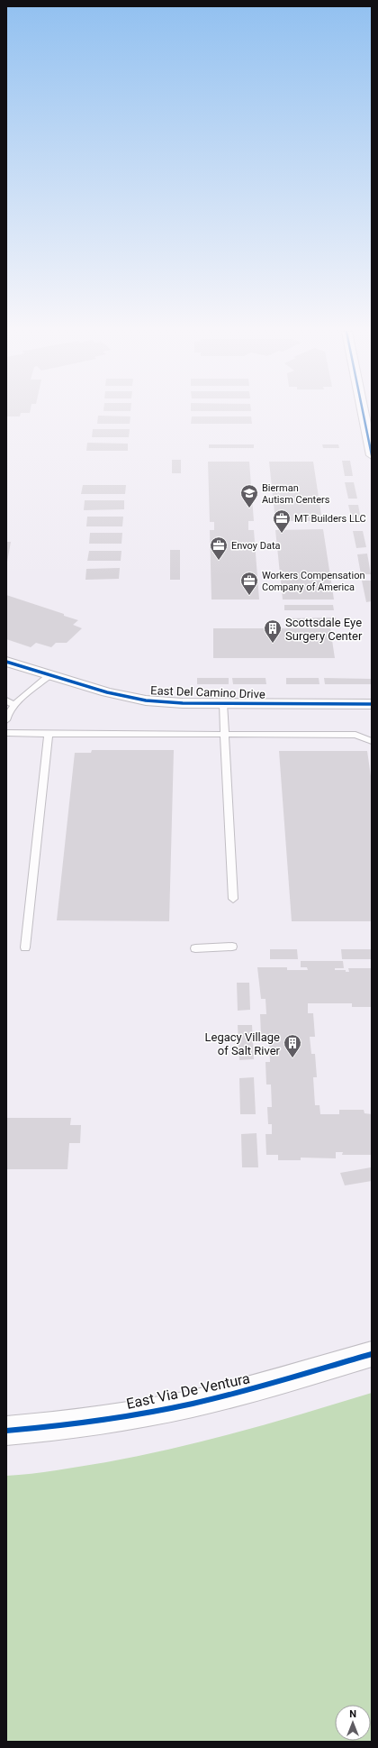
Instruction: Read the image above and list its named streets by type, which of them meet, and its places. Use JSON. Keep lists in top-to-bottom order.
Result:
{
  "streets": {
    "main road": ["East Via De Ventura"],
    "street": ["East Del Camino Drive"]
  },
  "places": {
    "school or university": ["Bierman Autism Centers"],
    "office": ["MT Builders LLC", "Envoy Data", "Workers Compensation Company of America"],
    "building": ["Scottsdale Eye Surgery Center", "Legacy Village of Salt River"]
  },
  "north": "top"
}
